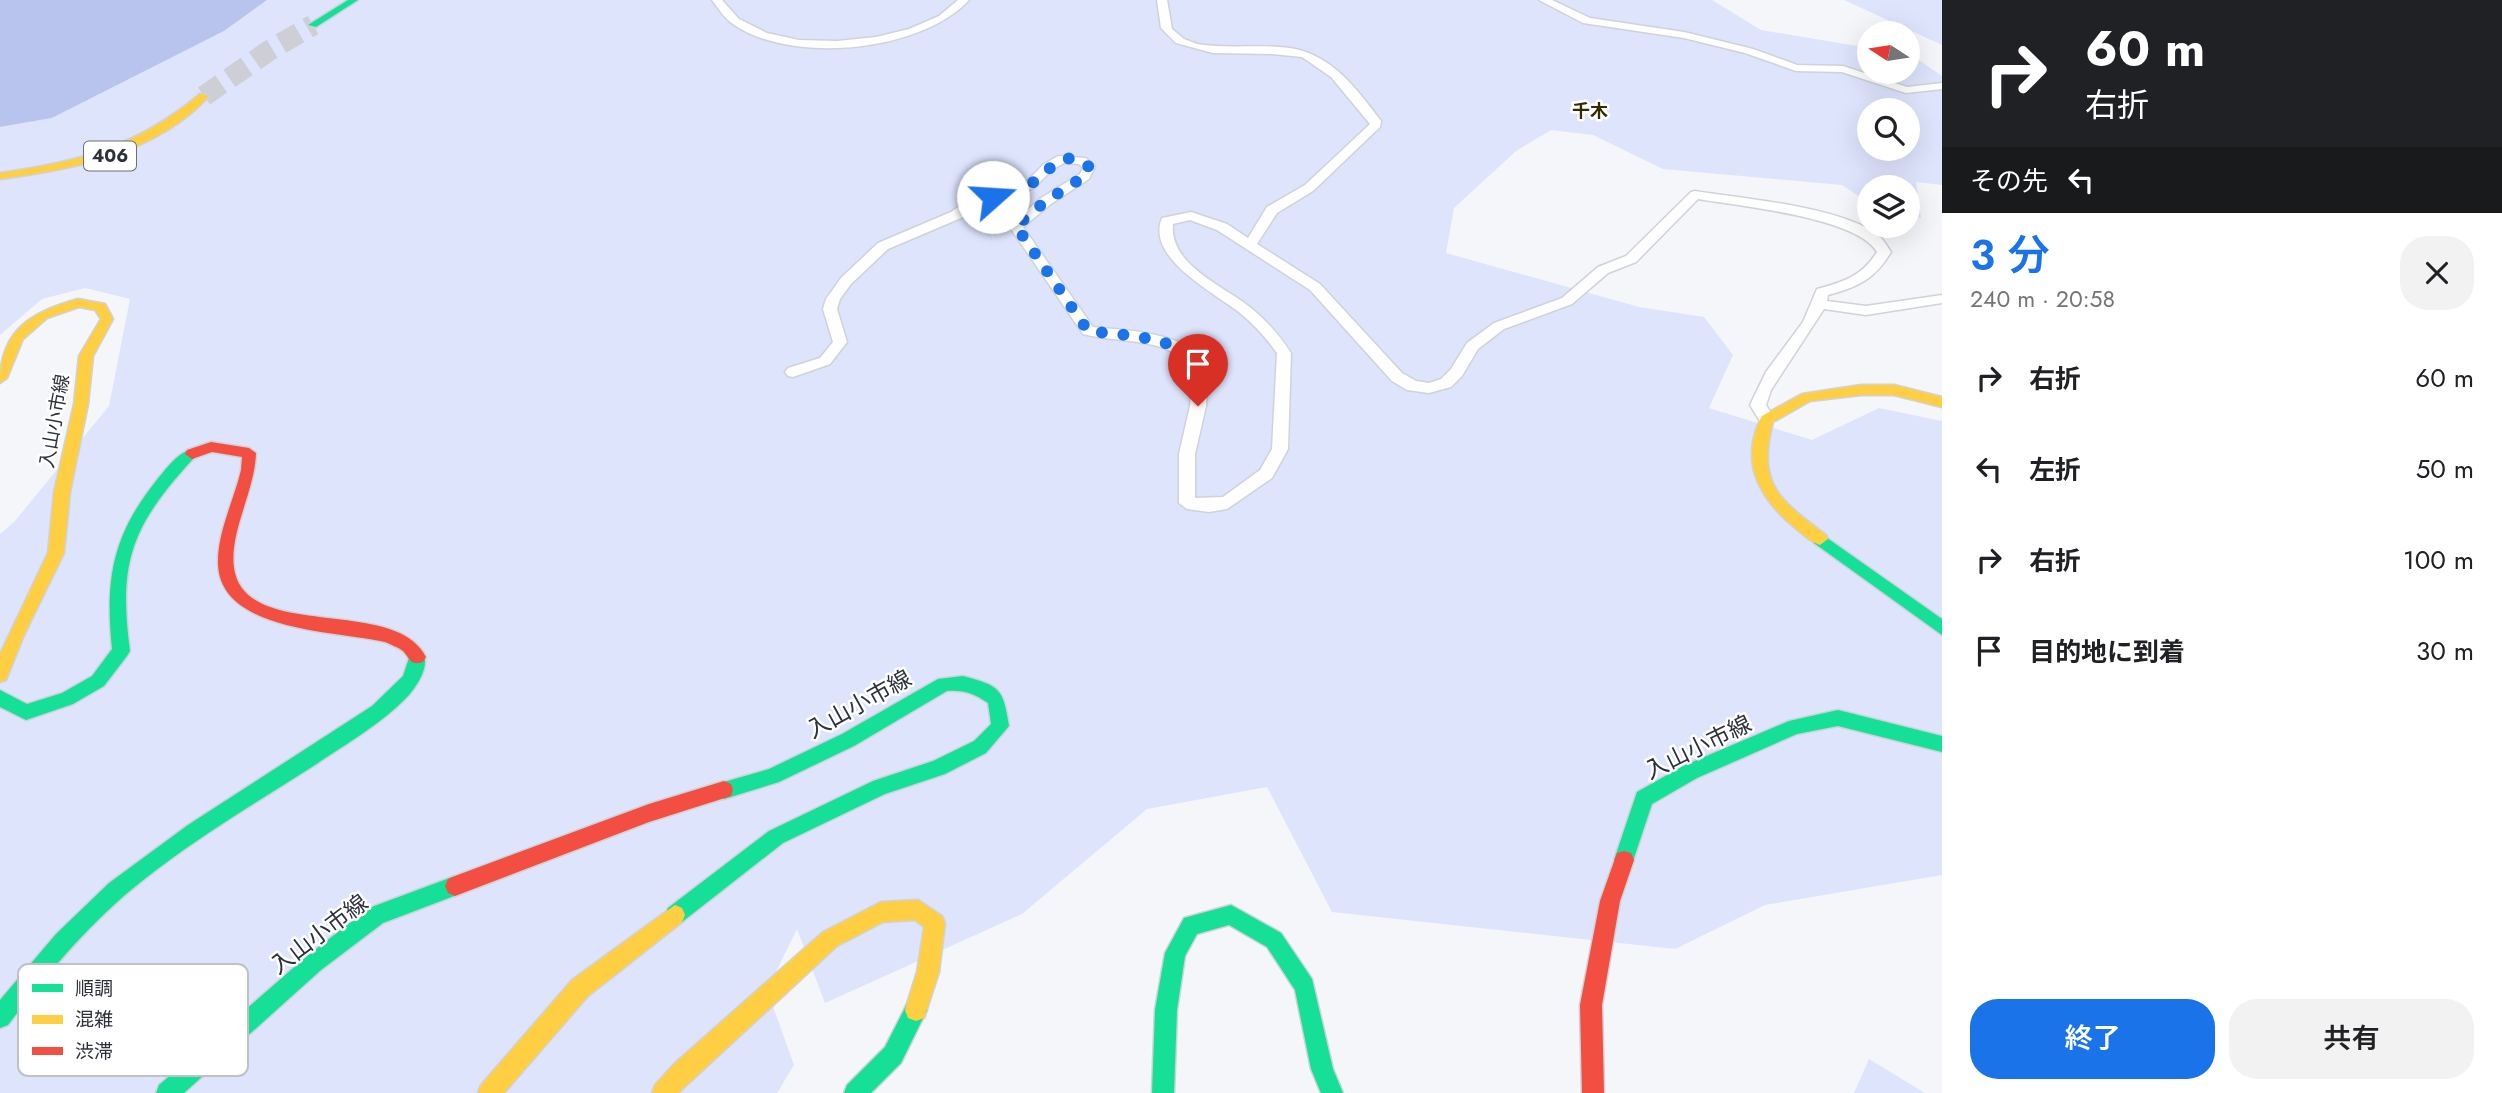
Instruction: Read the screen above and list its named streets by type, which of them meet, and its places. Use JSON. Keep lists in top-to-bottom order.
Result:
{
  "streets": {
    "main road": ["406", "入山小市線"]
  },
  "districts": ["千木"],
  "legend": ["順調", "混雑", "渋滞"],
  "north": "left",
  "page": {
    "turn": ["60 m", "右折"],
    "then": "その先",
    "heading": ["3 分", "240 m · 20:58"],
    "list": [
      {
        "name": "右折",
        "value": "60 m"
      },
      {
        "name": "左折",
        "value": "50 m"
      },
      {
        "name": "右折",
        "value": "100 m"
      },
      {
        "name": "目的地に到着",
        "value": "30 m"
      }
    ],
    "buttons": ["終了", "共有"]
  }
}
